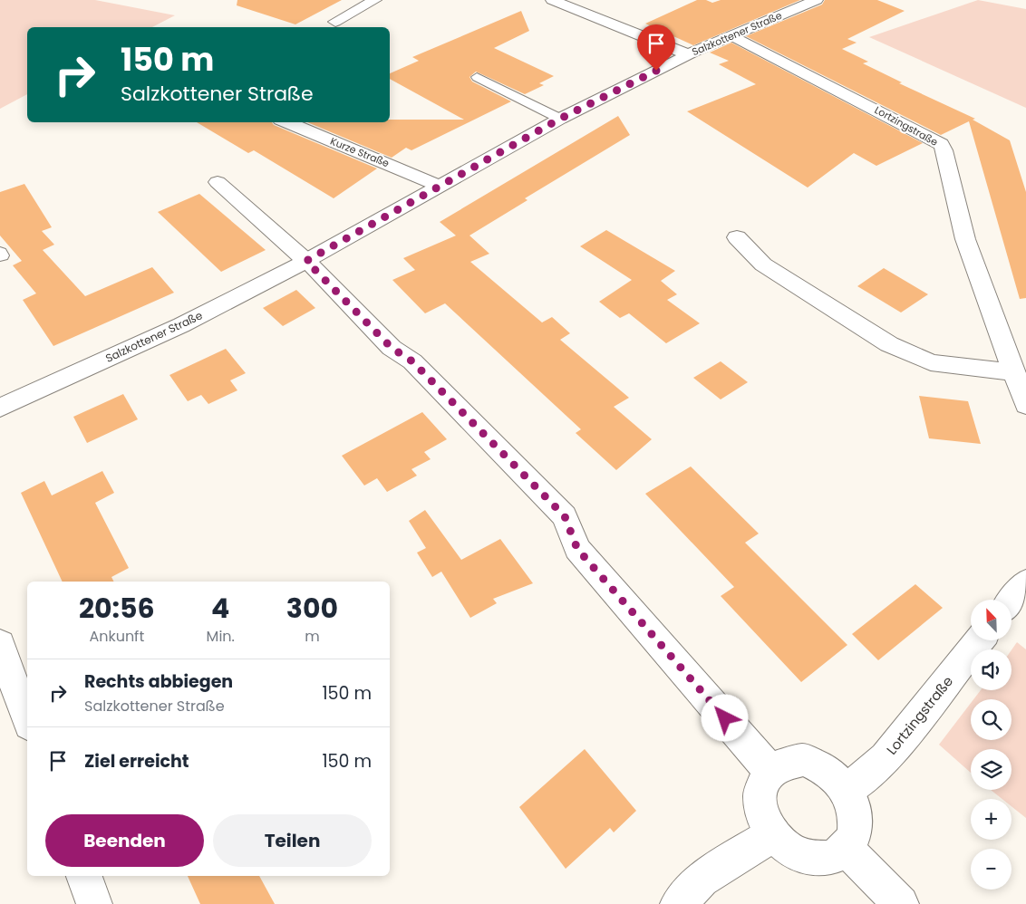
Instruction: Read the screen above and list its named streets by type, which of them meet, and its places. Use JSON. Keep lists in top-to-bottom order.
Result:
{
  "streets": {
    "street": ["Salzkottener Straße", "Lortzingstraße", "Kurze Straße"]
  },
  "crossings": [
    ["Salzkottener Straße", "Lortzingstraße"],
    ["Salzkottener Straße", "Kurze Straße"]
  ],
  "north": "top left",
  "page": {
    "turn": ["150 m", "Salzkottener Straße"],
    "eta": [
      "20:56",
      "Ankunft",
      "4",
      "Min.",
      "300",
      "m"
    ],
    "map_buttons": ["+", "−"],
    "list": [
      {
        "name": "Rechts abbiegen",
        "note": "Salzkottener Straße",
        "value": "150 m"
      },
      {
        "name": "Ziel erreicht",
        "value": "150 m"
      }
    ],
    "buttons": ["Beenden", "Teilen"]
  }
}
